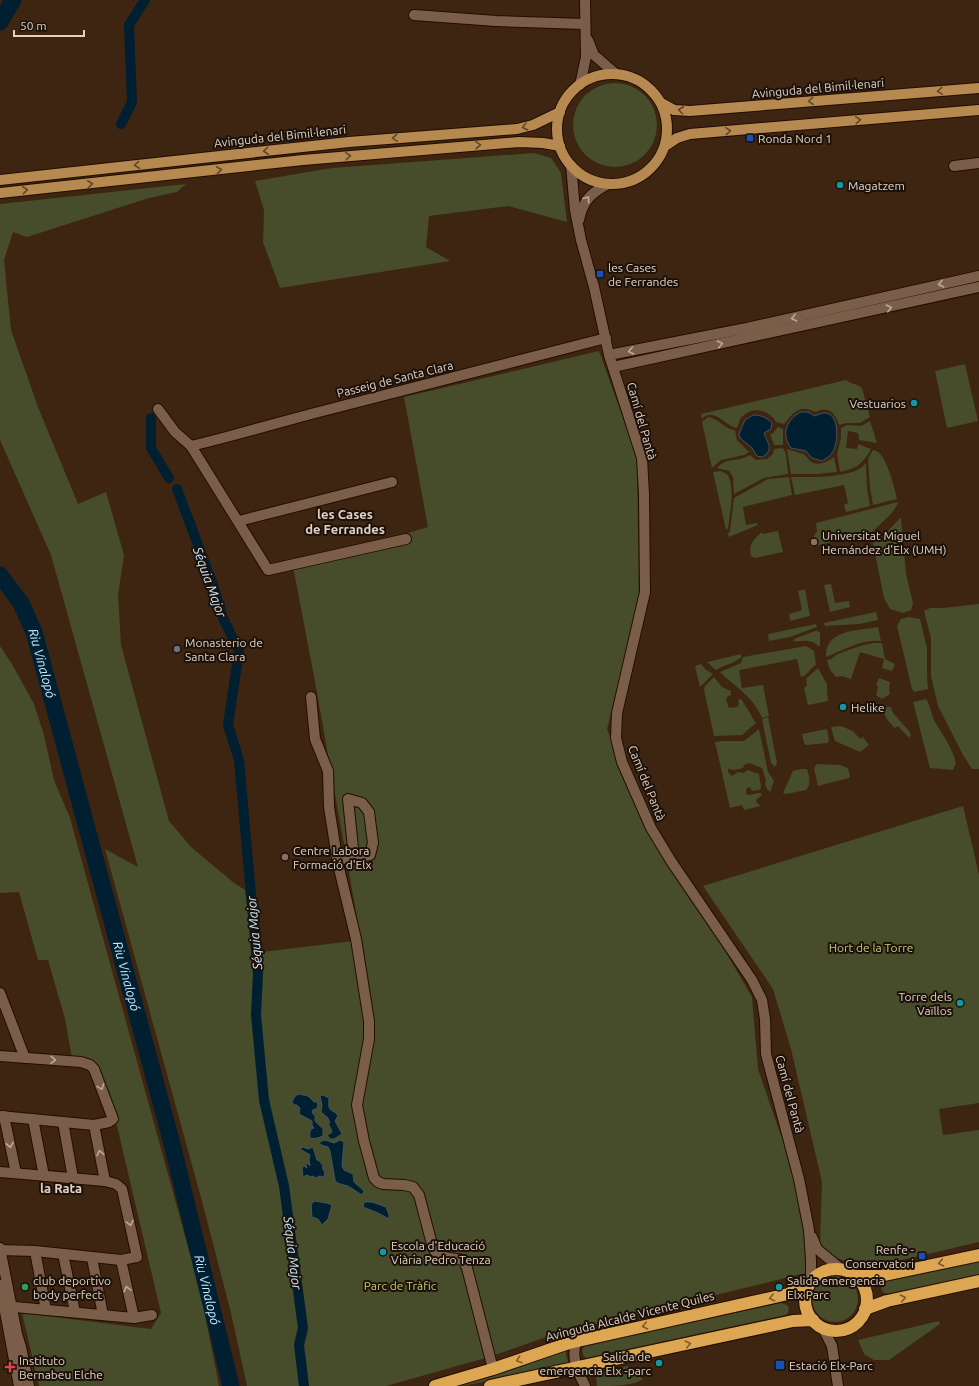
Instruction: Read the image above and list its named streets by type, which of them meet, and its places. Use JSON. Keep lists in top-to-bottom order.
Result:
{
  "streets": {
    "highway": ["Avinguda Alcalde Vicente Quiles"],
    "main road": ["Avinguda del Bimil·lenari"],
    "street": ["Passeig de Santa Clara", "Camí del Pantà"]
  },
  "crossings": [
    ["Avinguda del Bimil·lenari", "Camí del Pantà"],
    ["Passeig de Santa Clara", "Camí del Pantà"],
    ["Camí del Pantà", "Avinguda Alcalde Vicente Quiles"]
  ],
  "districts": ["les Cases de Ferrandes", "la Rata"],
  "water": ["Séquia Major", "Riu Vinalopó"],
  "parks": ["Hort de la Torre", "Parc de Tràfic"],
  "places": {
    "transit": [
      "Ronda Nord 1",
      "les Cases de Ferrandes",
      "Renfe - Conservatori",
      "Estació Elx-Parc"
    ],
    "other": [
      "Magatzem",
      "Vestuarios",
      "Universitat Miguel Hernández d'Elx (UMH)",
      "Monasterio de Santa Clara",
      "Helike",
      "Centre Labora Formació d'Elx",
      "Torre dels Vaïllos",
      "Escola d'Educació Viària Pedro Tenza",
      "club deportivo body perfect",
      "Salida emergencia Elx Parc",
      "Salida de emergencia Elx -parc"
    ],
    "health": ["Instituto Bernabeu Elche"]
  },
  "scale_bar": "50 m"
}
